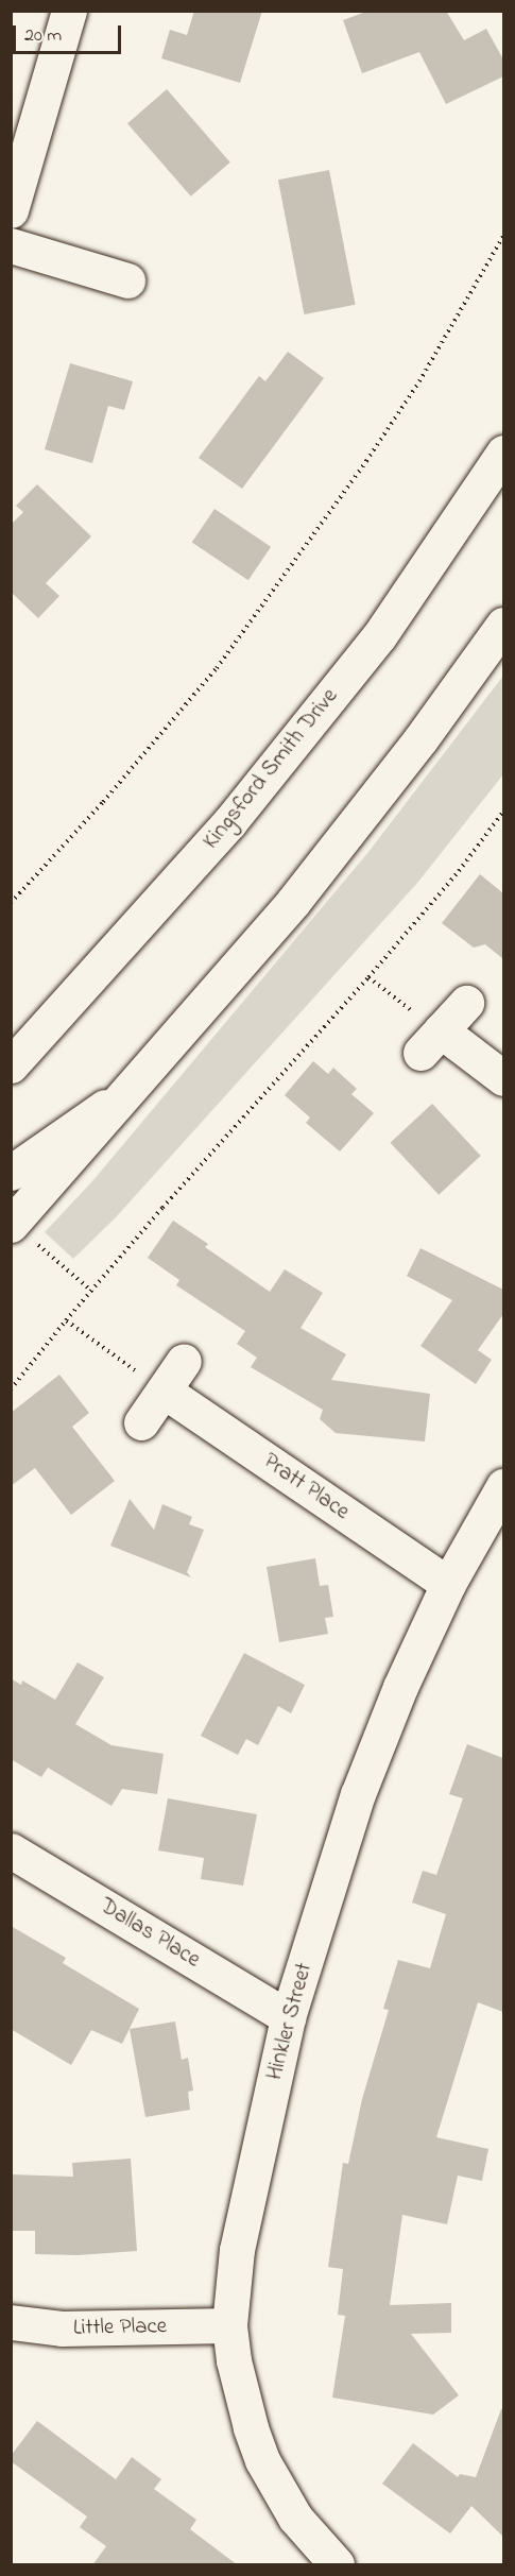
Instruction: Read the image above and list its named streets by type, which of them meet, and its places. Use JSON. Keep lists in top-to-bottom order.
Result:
{
  "streets": {
    "street": [
      "Kingsford Smith Drive",
      "Pratt Place",
      "Dallas Place",
      "Hinkler Street",
      "Little Place"
    ]
  },
  "crossings": [
    ["Pratt Place", "Hinkler Street"],
    ["Dallas Place", "Hinkler Street"],
    ["Hinkler Street", "Little Place"]
  ],
  "scale_bar": "20 m"
}
